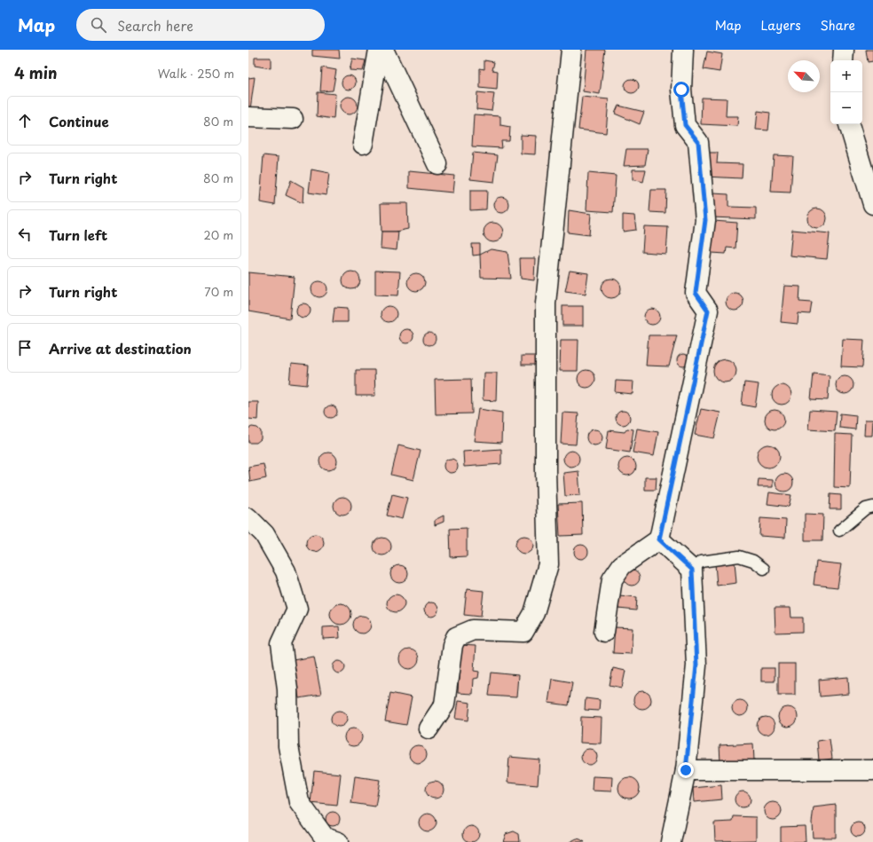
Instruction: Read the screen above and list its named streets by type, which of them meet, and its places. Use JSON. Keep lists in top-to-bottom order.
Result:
{
  "north": "top left",
  "page": {
    "header": "Map",
    "search": "Search here",
    "nav": ["Map", "Layers", "Share"],
    "heading": ["4 min", "Walk · 250 m"],
    "map_buttons": ["+", "−"],
    "list": [
      ["Continue", "80 m"],
      ["Turn right", "80 m"],
      ["Turn left", "20 m"],
      ["Turn right", "70 m"],
      "Arrive at destination"
    ]
  }
}
